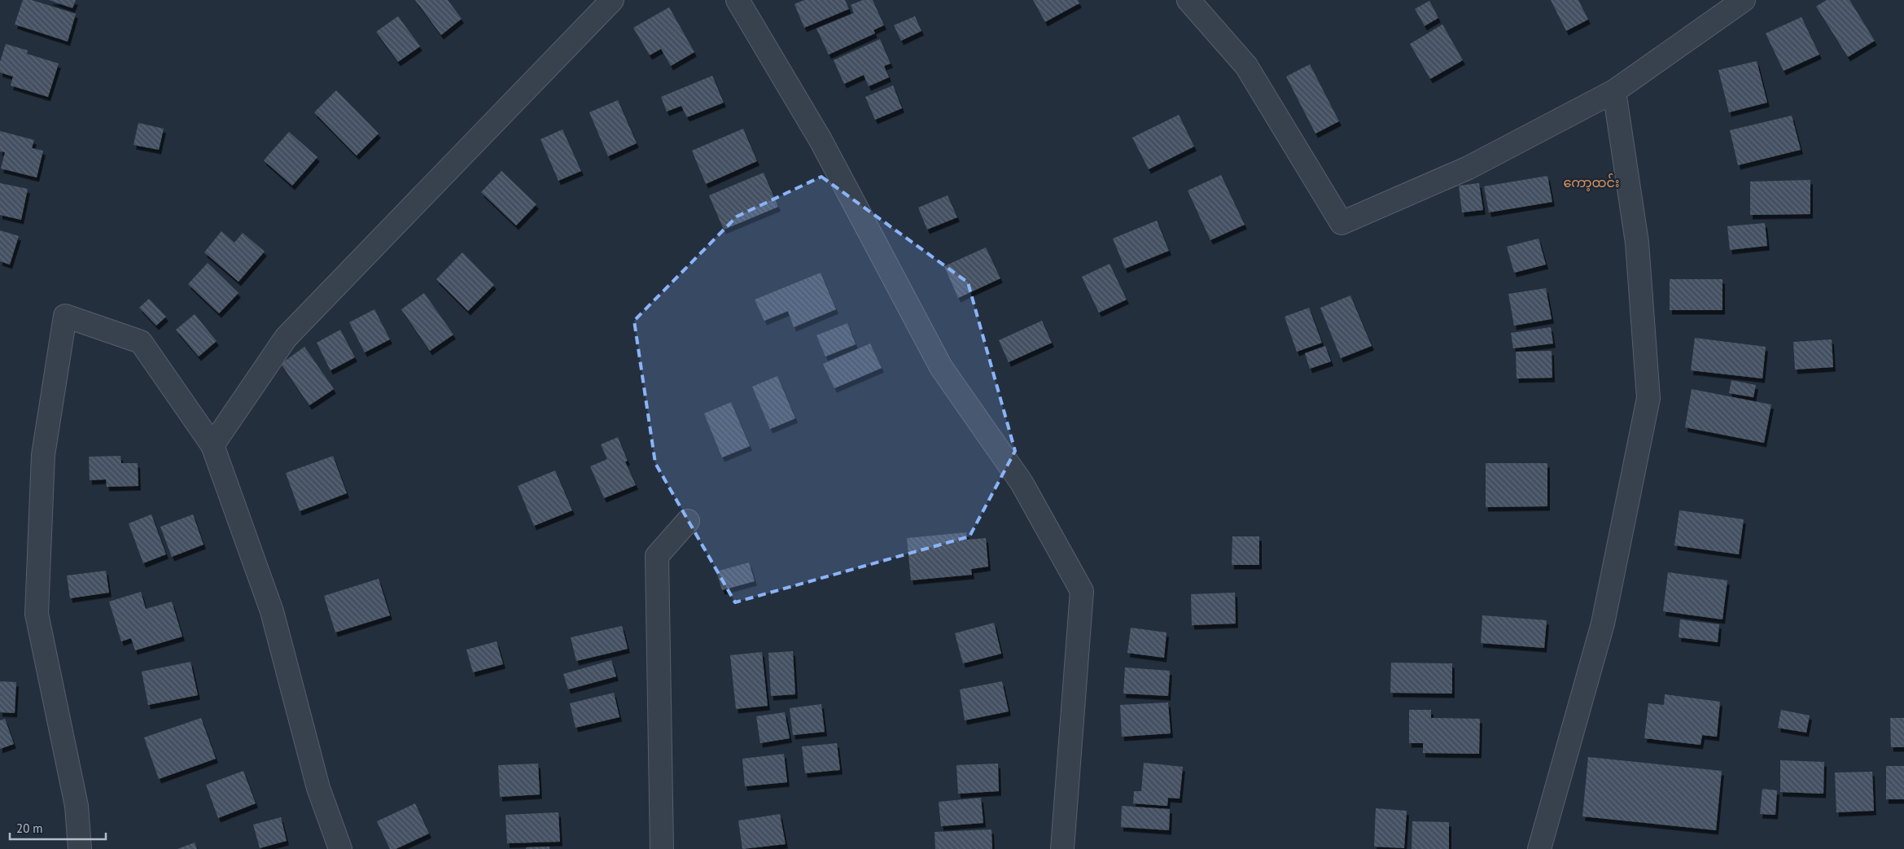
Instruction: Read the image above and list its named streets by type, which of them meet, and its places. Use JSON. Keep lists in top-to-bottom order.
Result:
{
  "districts": ["ကော့ထင်း"],
  "scale_bar": "20 m"
}
